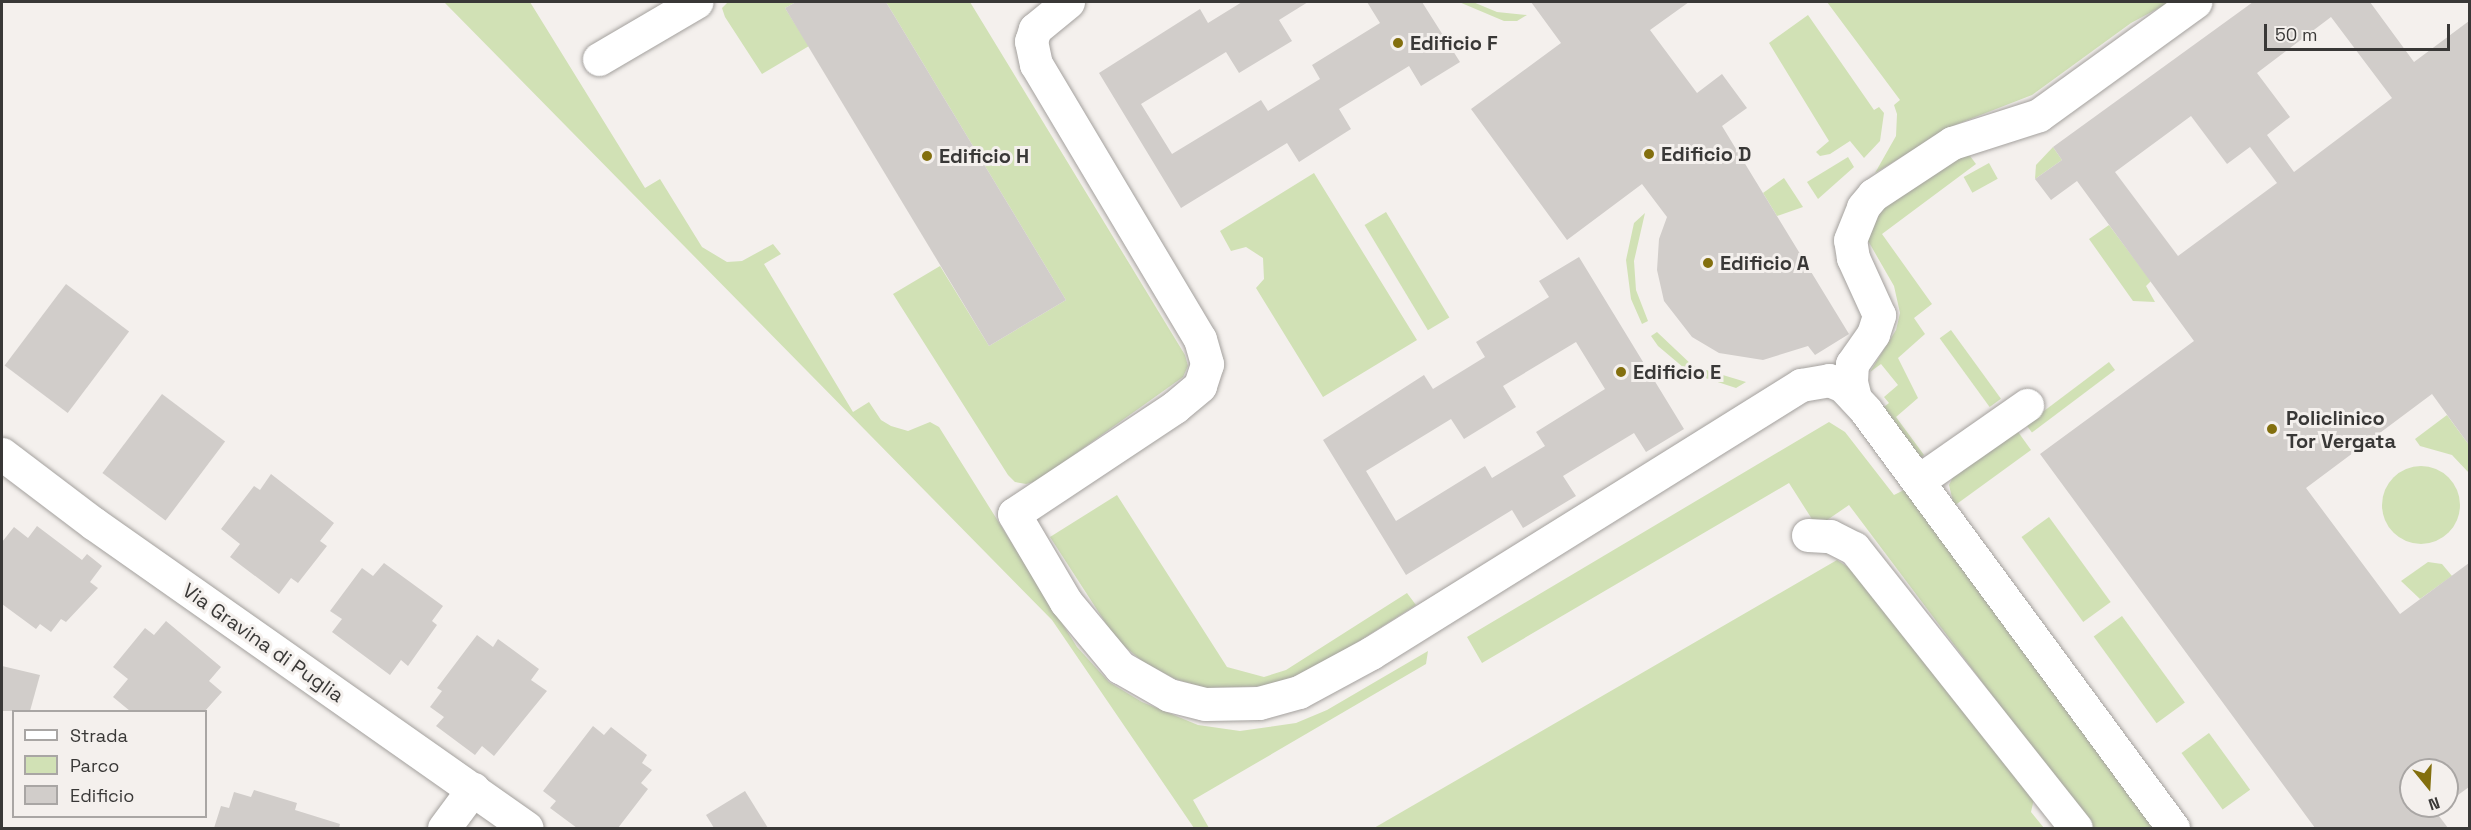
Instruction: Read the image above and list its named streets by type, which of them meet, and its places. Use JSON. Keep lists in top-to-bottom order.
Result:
{
  "streets": {
    "street": ["Via Gravina di Puglia"]
  },
  "places": [
    "Edificio F",
    "Edificio D",
    "Edificio H",
    "Edificio A",
    "Edificio E",
    "Policlinico Tor Vergata"
  ],
  "legend": ["Strada", "Parco", "Edificio"],
  "scale_bar": "50 m",
  "north": "bottom"
}
